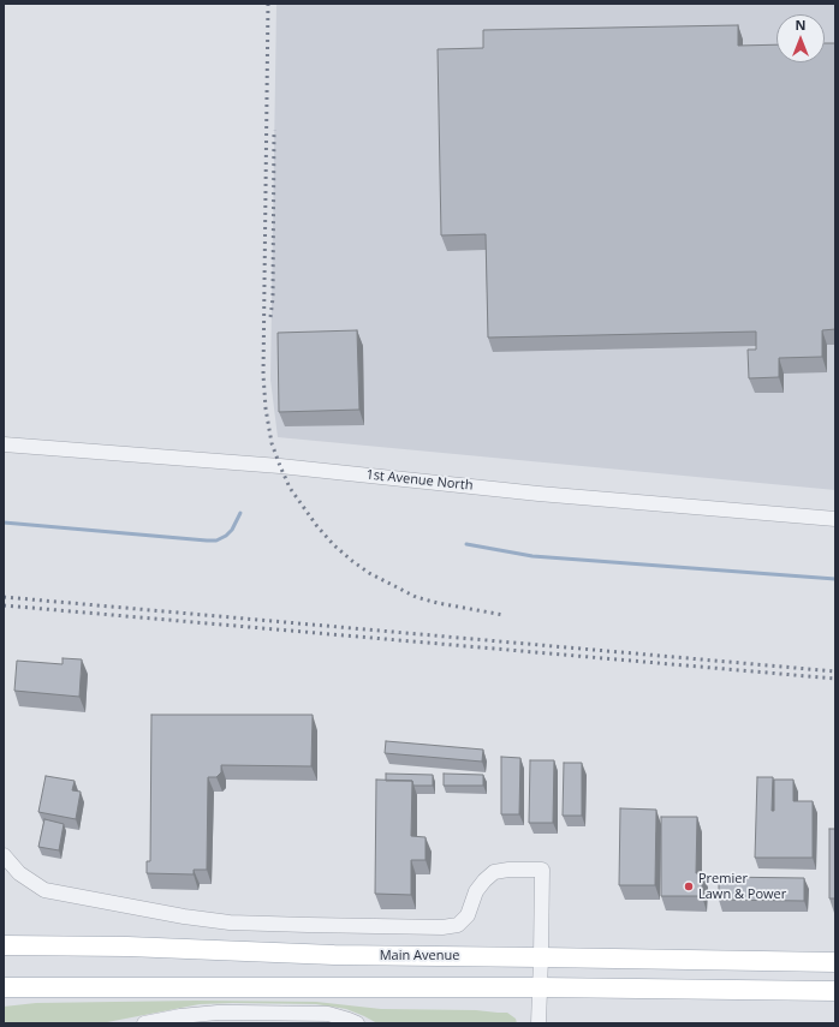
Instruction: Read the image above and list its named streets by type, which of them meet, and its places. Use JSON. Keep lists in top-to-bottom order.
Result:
{
  "streets": {
    "main road": ["Main Avenue"],
    "street": ["1st Avenue North"]
  },
  "places": ["Premier Lawn & Power"],
  "north": "top"
}
